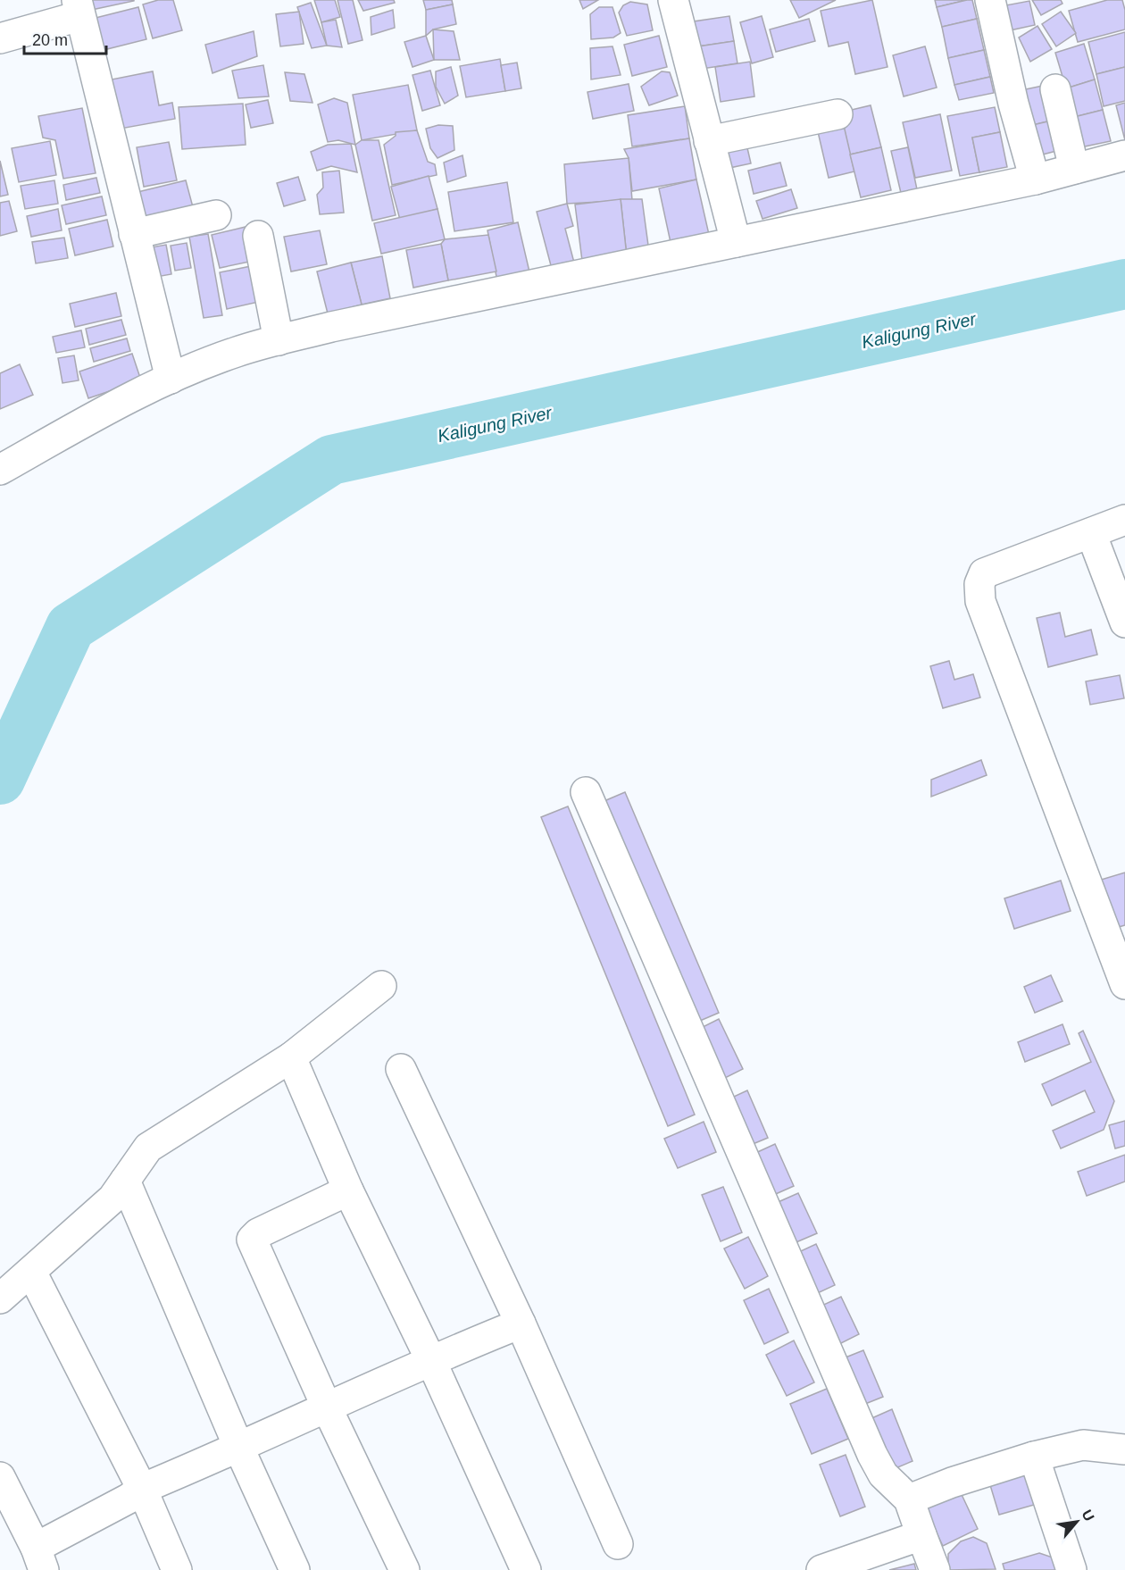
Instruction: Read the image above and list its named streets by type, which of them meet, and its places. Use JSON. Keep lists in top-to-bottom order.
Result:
{
  "water": ["Kaligung River"],
  "scale_bar": "20 m",
  "north": "top right"
}
